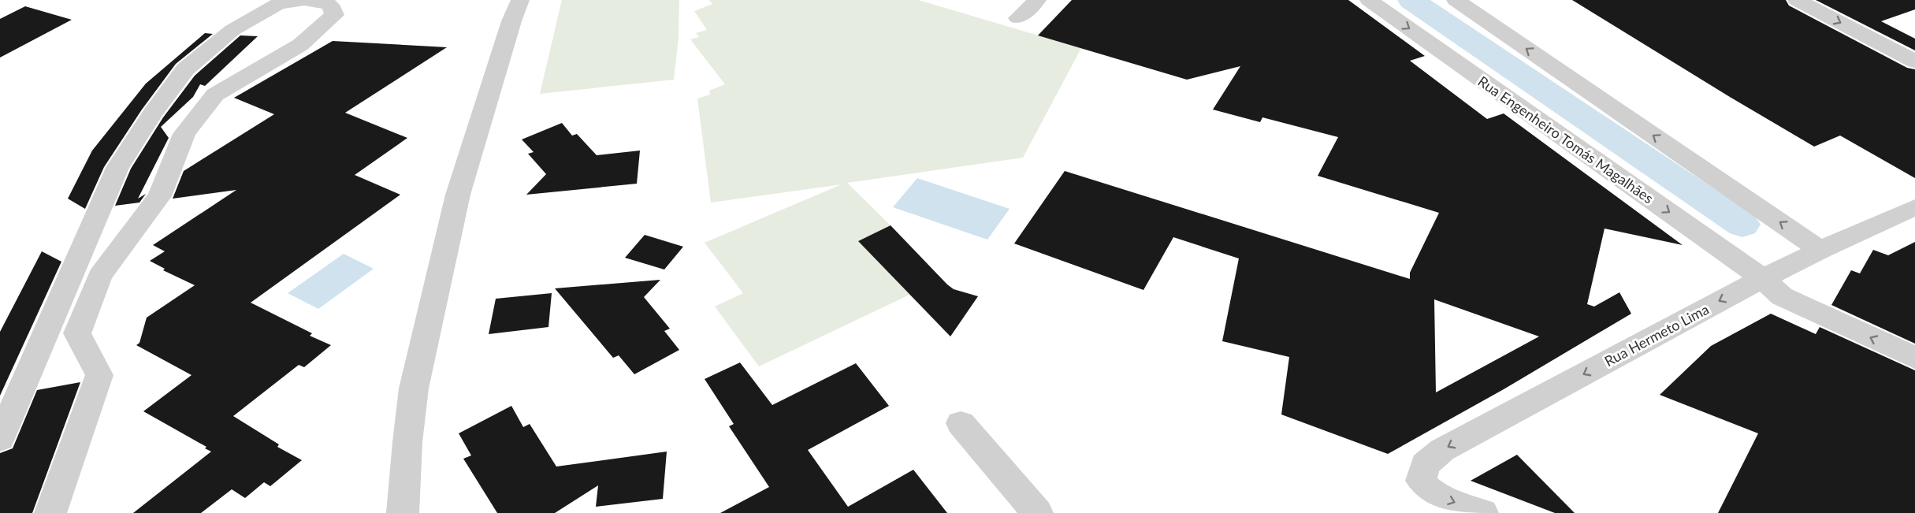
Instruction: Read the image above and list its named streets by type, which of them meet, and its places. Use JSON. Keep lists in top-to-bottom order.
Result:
{
  "streets": {
    "street": ["Rua Engenheiro Tomás Magalhães", "Rua Hermeto Lima"]
  },
  "crossings": [
    ["Rua Engenheiro Tomás Magalhães", "Rua Hermeto Lima"]
  ]
}
